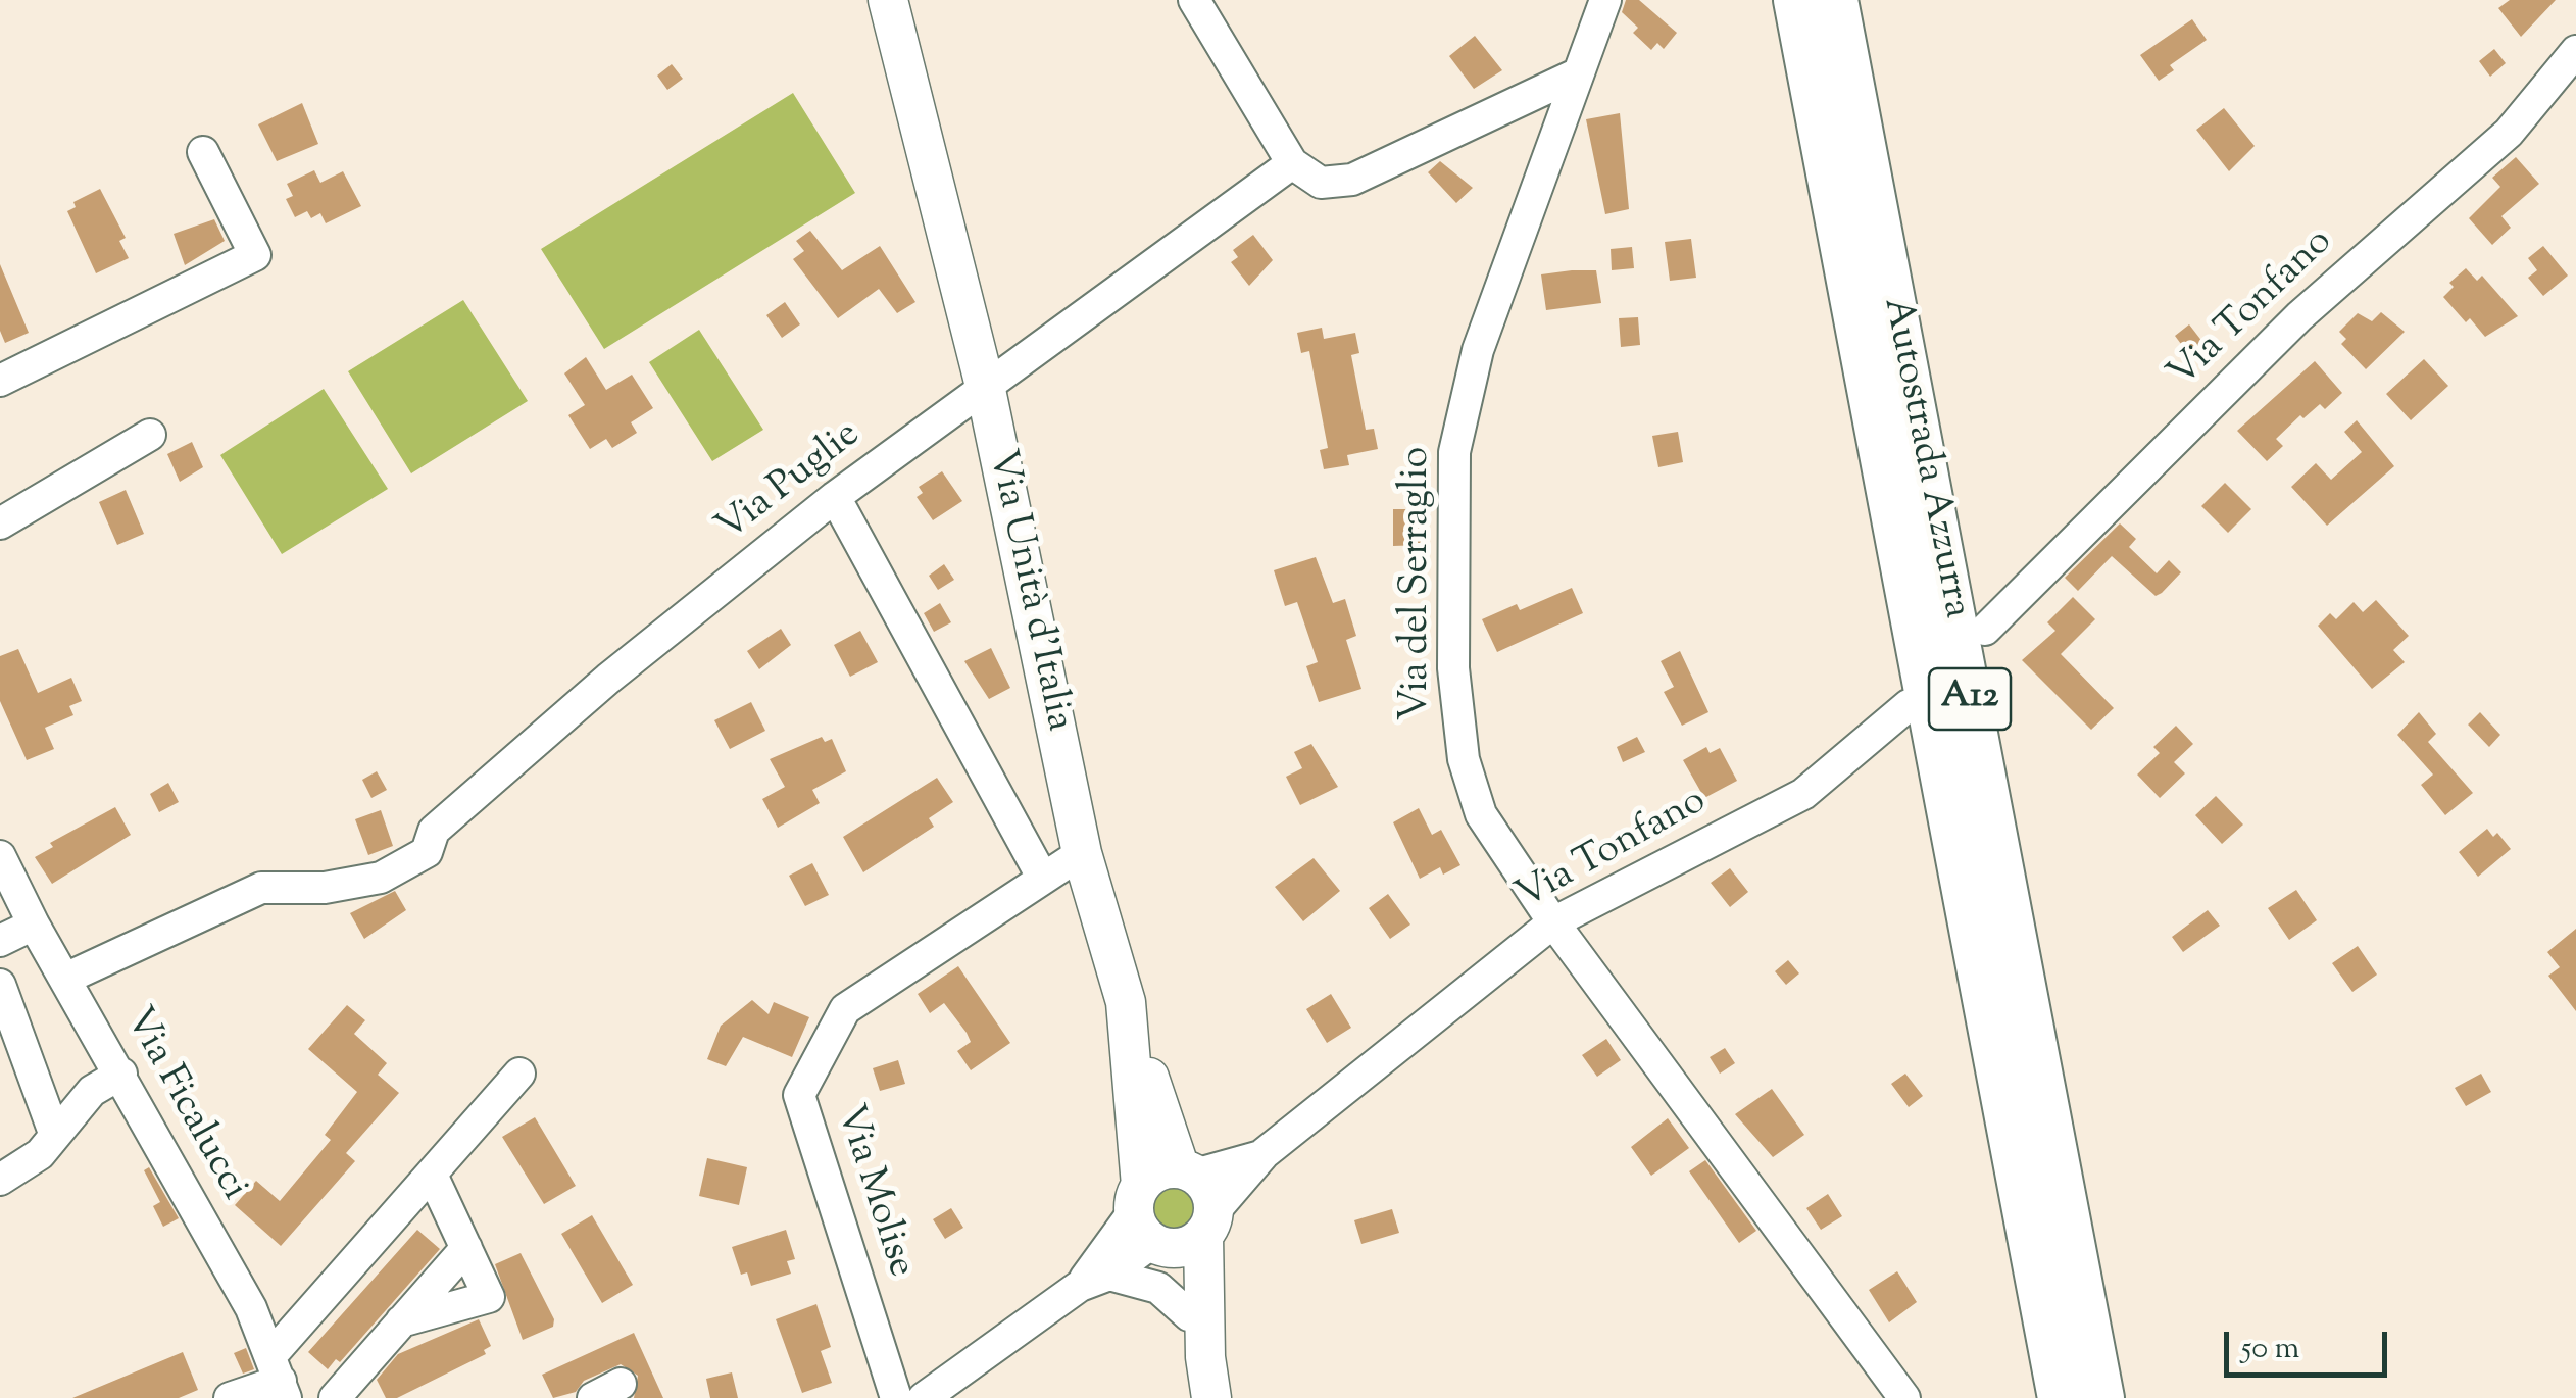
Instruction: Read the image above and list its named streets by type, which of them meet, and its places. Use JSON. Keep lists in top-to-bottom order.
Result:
{
  "streets": {
    "highway": ["Autostrada Azzurra", "A12"],
    "main road": ["Via Unità d'Italia"],
    "street": [
      "Via Tonfano",
      "Via Puglie",
      "Via del Serraglio",
      "Via Ficalucci",
      "Via Molise"
    ]
  },
  "crossings": [
    ["Via Tonfano", "Via del Serraglio"],
    ["Via Puglie", "Via Unità d'Italia"],
    ["Via Puglie", "Via Ficalucci"],
    ["Via Unità d'Italia", "Via Molise"]
  ],
  "scale_bar": "50 m"
}
